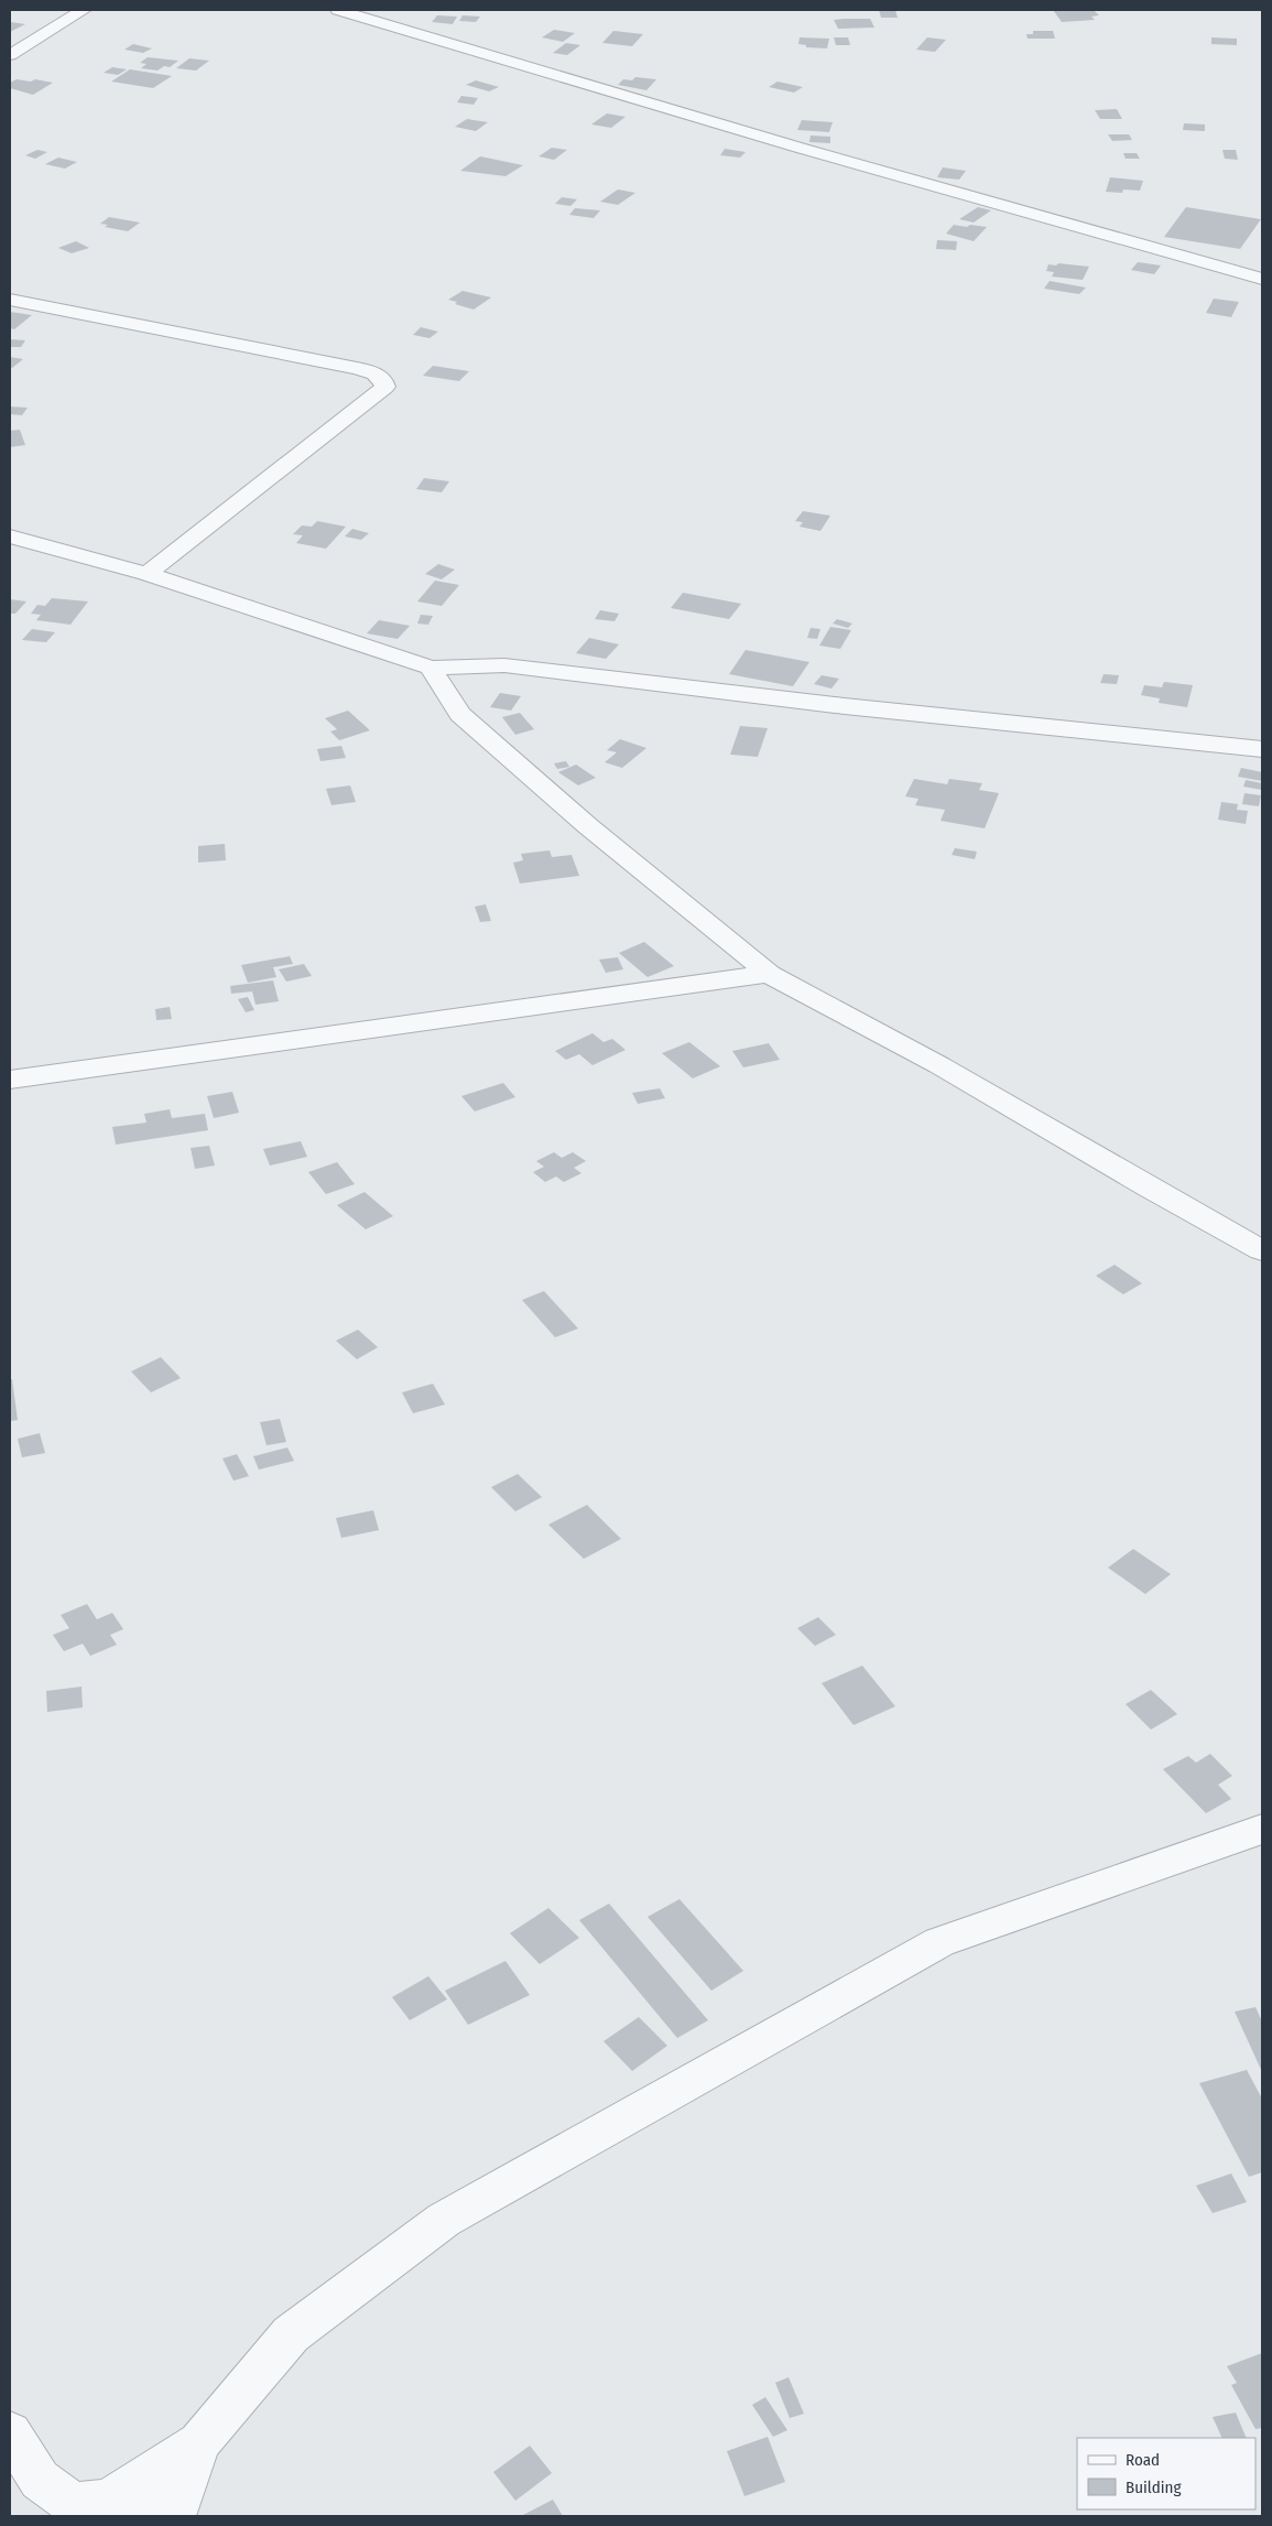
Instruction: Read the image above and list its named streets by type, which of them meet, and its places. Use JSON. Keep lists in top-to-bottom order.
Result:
{
  "legend": ["Road", "Building"]
}
